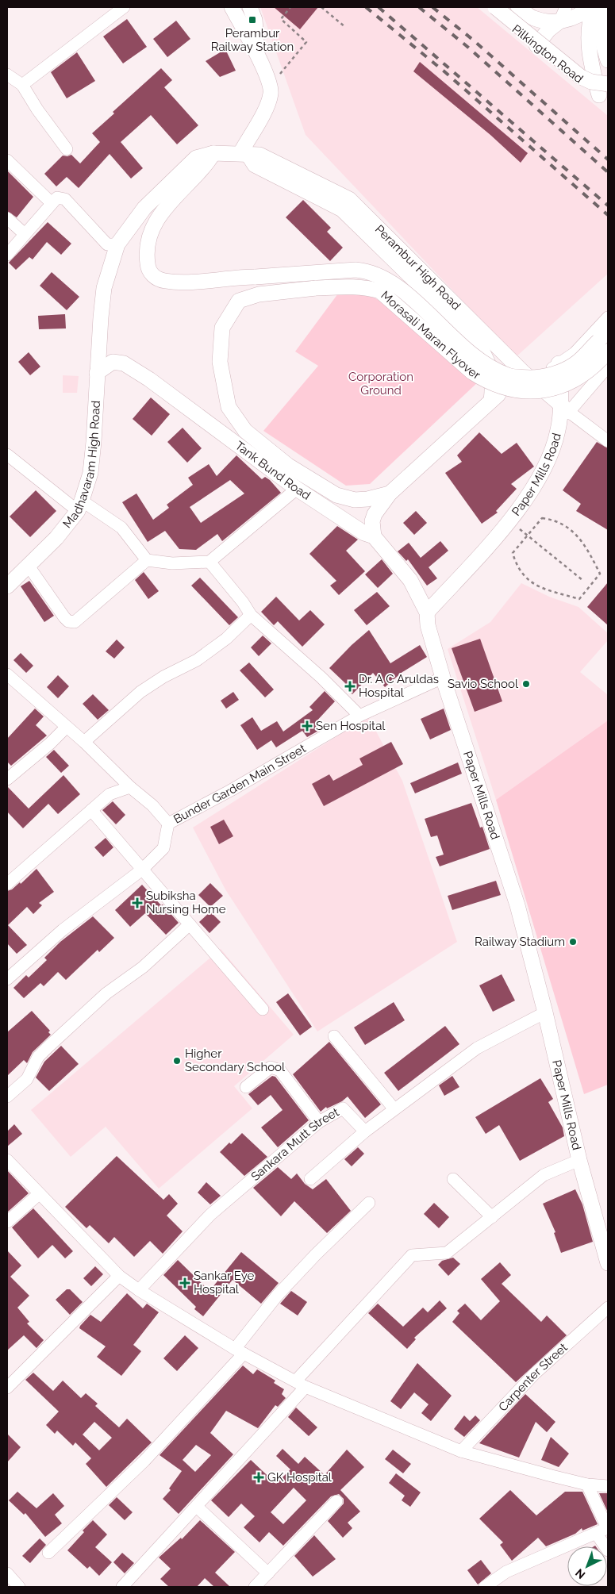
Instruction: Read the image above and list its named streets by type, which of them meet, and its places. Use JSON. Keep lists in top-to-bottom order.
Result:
{
  "streets": {
    "main road": [
      "Perambur High Road",
      "Morasali Maran Flyover",
      "Madhavaram High Road",
      "Tank Bund Road",
      "Paper Mills Road"
    ],
    "street": [
      "Pilkington Road",
      "Bunder Garden Main Street",
      "Sankara Mutt Street",
      "Carpenter Street"
    ]
  },
  "crossings": [
    ["Perambur High Road", "Morasali Maran Flyover"],
    ["Perambur High Road", "Paper Mills Road"],
    ["Madhavaram High Road", "Tank Bund Road"],
    ["Tank Bund Road", "Paper Mills Road"],
    ["Paper Mills Road", "Bunder Garden Main Street"]
  ],
  "parks": ["Corporation Ground"],
  "places": {
    "transit": ["Perambur Railway Station"],
    "other": ["Savio School", "Railway Stadium", "Higher Secondary School"],
    "health": [
      "Dr. A C Aruldas Hospital",
      "Sen Hospital",
      "Subiksha Nursing Home",
      "Sankar Eye Hospital",
      "GK Hospital"
    ]
  },
  "north": "bottom left"
}
